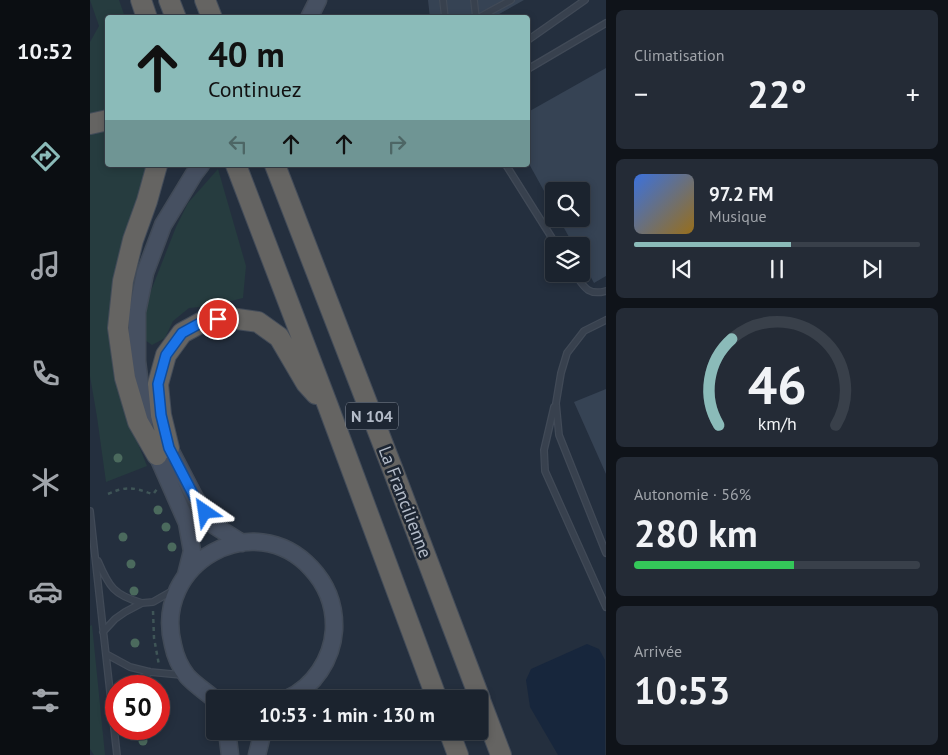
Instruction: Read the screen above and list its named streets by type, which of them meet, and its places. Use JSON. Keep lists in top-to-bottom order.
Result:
{
  "streets": {
    "highway": ["N 104", "La Francilienne"]
  },
  "page": {
    "tabs": "10:52",
    "tile": [
      "Climatisation",
      ["Autonomie · 56%", "280 km"],
      ["Arrivée", "10:53"]
    ],
    "turn": ["40 m", "Continuez"],
    "heat": ["−", "22°", "+"],
    "song": ["97.2 FM", "Musique"],
    "limit": "50",
    "trip": "10:53 · 1 min · 130 m",
    "gauge": ["46", "km/h"]
  }
}
